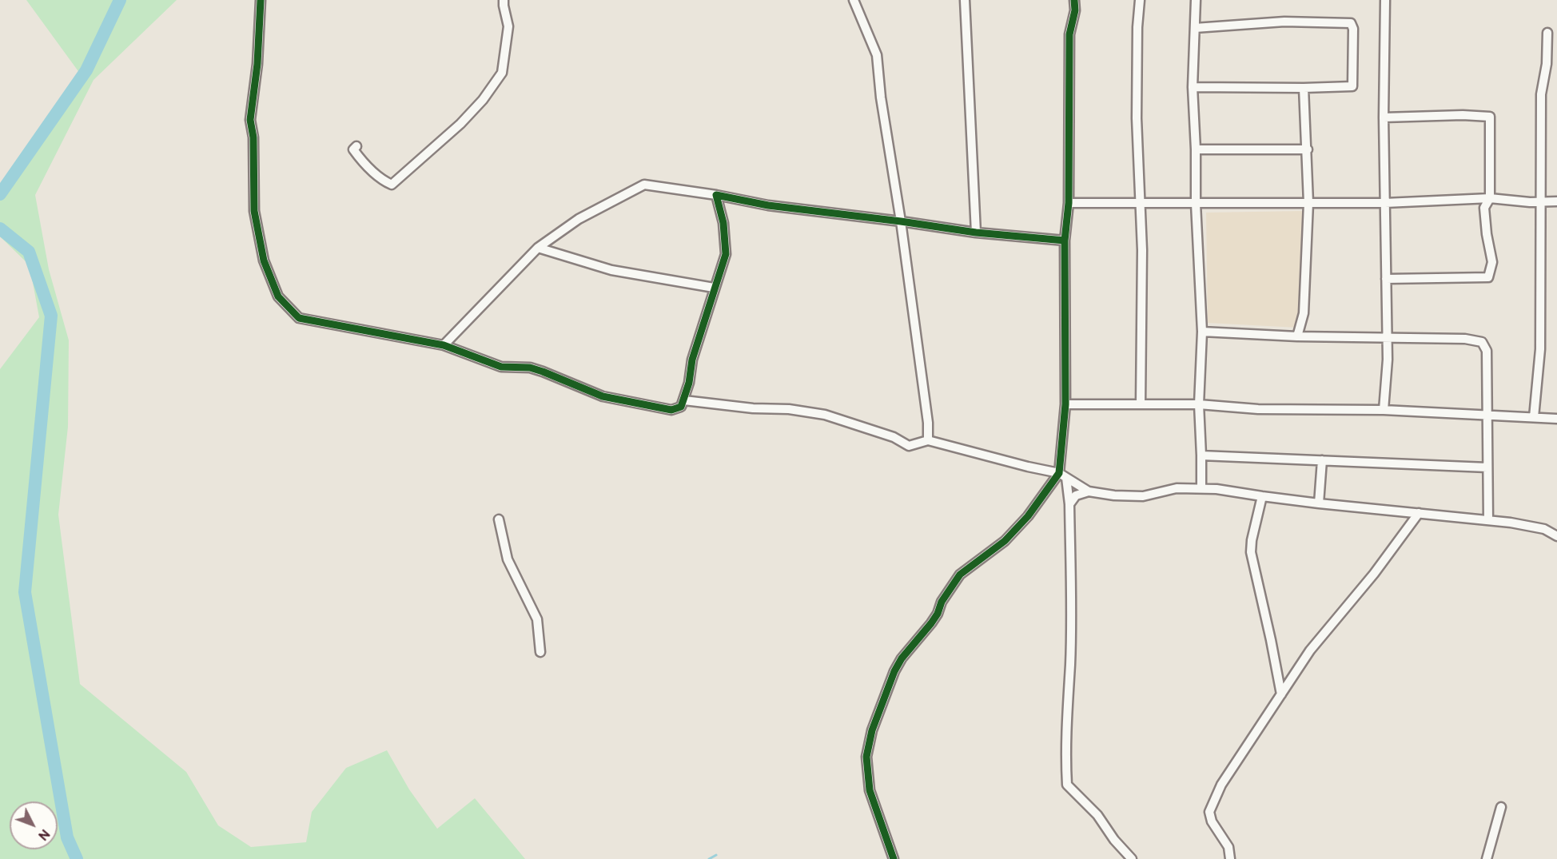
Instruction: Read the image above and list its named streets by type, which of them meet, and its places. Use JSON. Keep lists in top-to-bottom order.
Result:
{
  "north": "bottom right"
}
